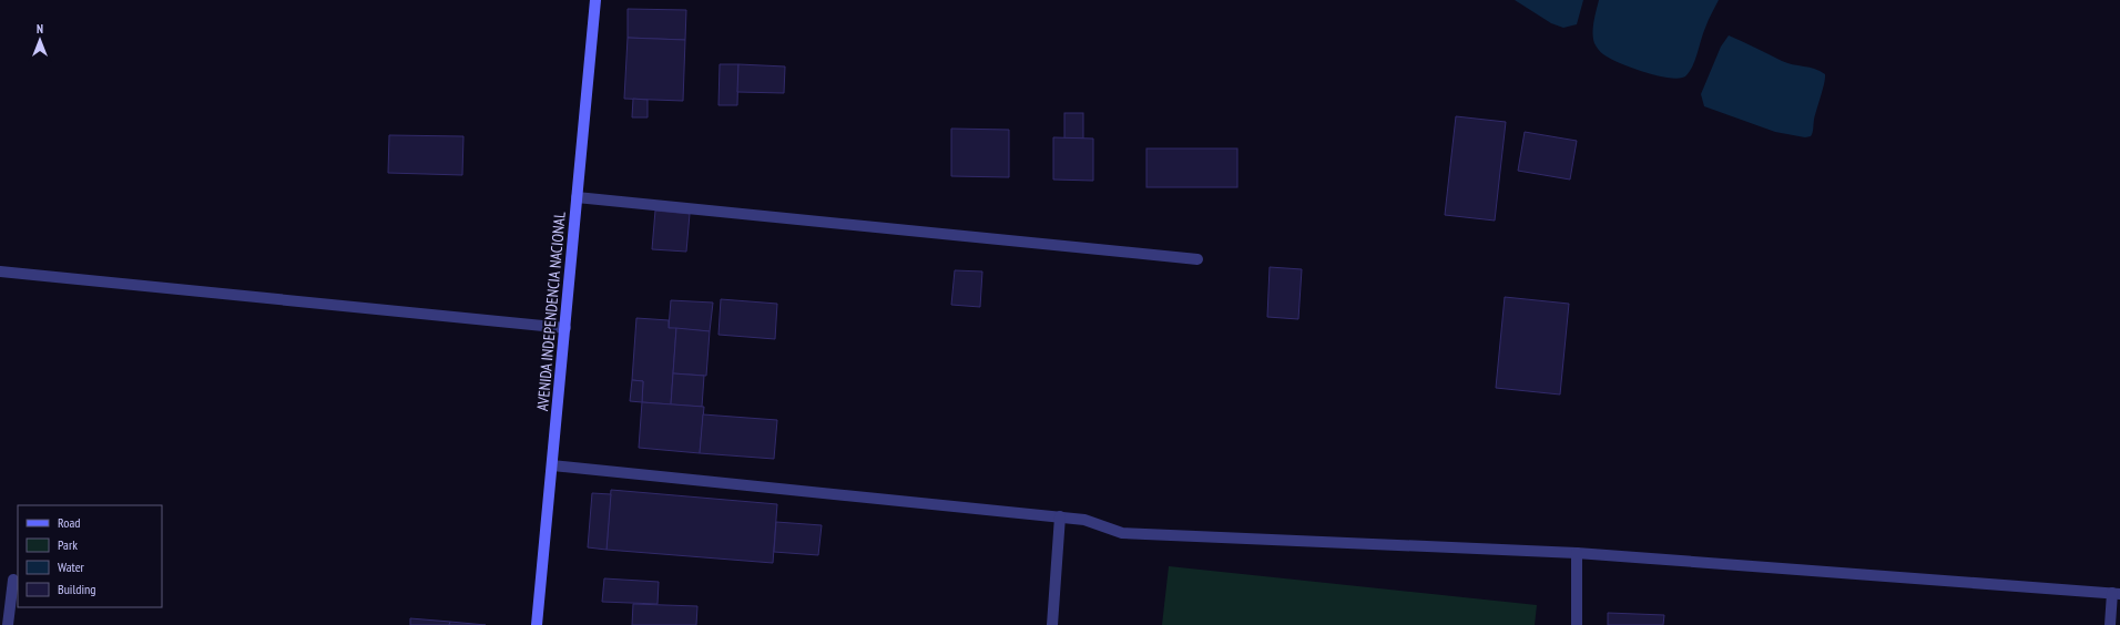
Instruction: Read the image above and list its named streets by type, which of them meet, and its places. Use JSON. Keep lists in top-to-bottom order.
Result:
{
  "streets": {
    "main road": ["AVENIDA INDEPENDENCIA NACIONAL"]
  },
  "legend": [
    "Road",
    "Park",
    "Water",
    "Building"
  ],
  "north": "top"
}
